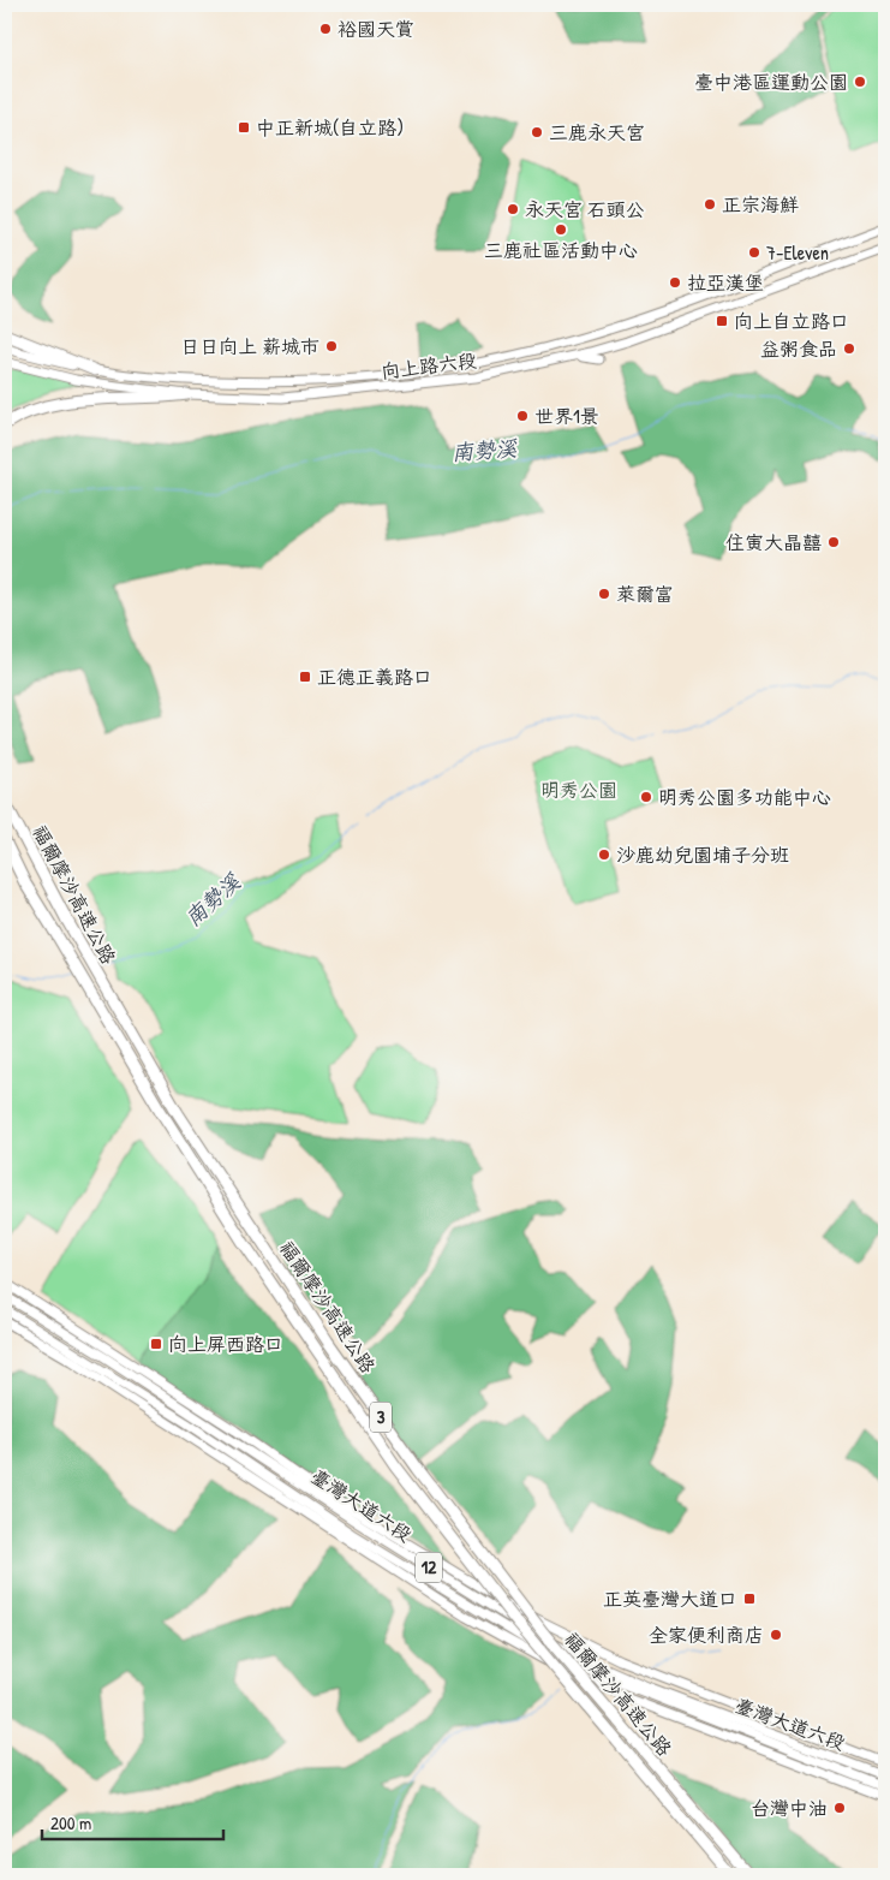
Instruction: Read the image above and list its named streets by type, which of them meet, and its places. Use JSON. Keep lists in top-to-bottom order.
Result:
{
  "streets": {
    "highway": ["福爾摩沙高速公路", "3"],
    "main road": ["向上路六段", "臺灣大道六段", "12"]
  },
  "water": ["南勢溪"],
  "parks": ["明秀公園"],
  "places": {
    "other": [
      "裕國天賞",
      "臺中港區運動公園",
      "三鹿永天宮",
      "正宗海鮮",
      "永天宮 石頭公",
      "三鹿社區活動中心",
      "7-Eleven",
      "拉亞漢堡",
      "日日向上 薪城市",
      "益粥食品",
      "世界1景",
      "住寅大晶囍",
      "萊爾富",
      "明秀公園多功能中心",
      "沙鹿幼兒園埔子分班",
      "全家便利商店",
      "台灣中油"
    ],
    "transit": [
      "中正新城(自立路)",
      "向上自立路口",
      "正德正義路口",
      "向上屏西路口",
      "正英臺灣大道口"
    ]
  },
  "scale_bar": "200 m"
}
